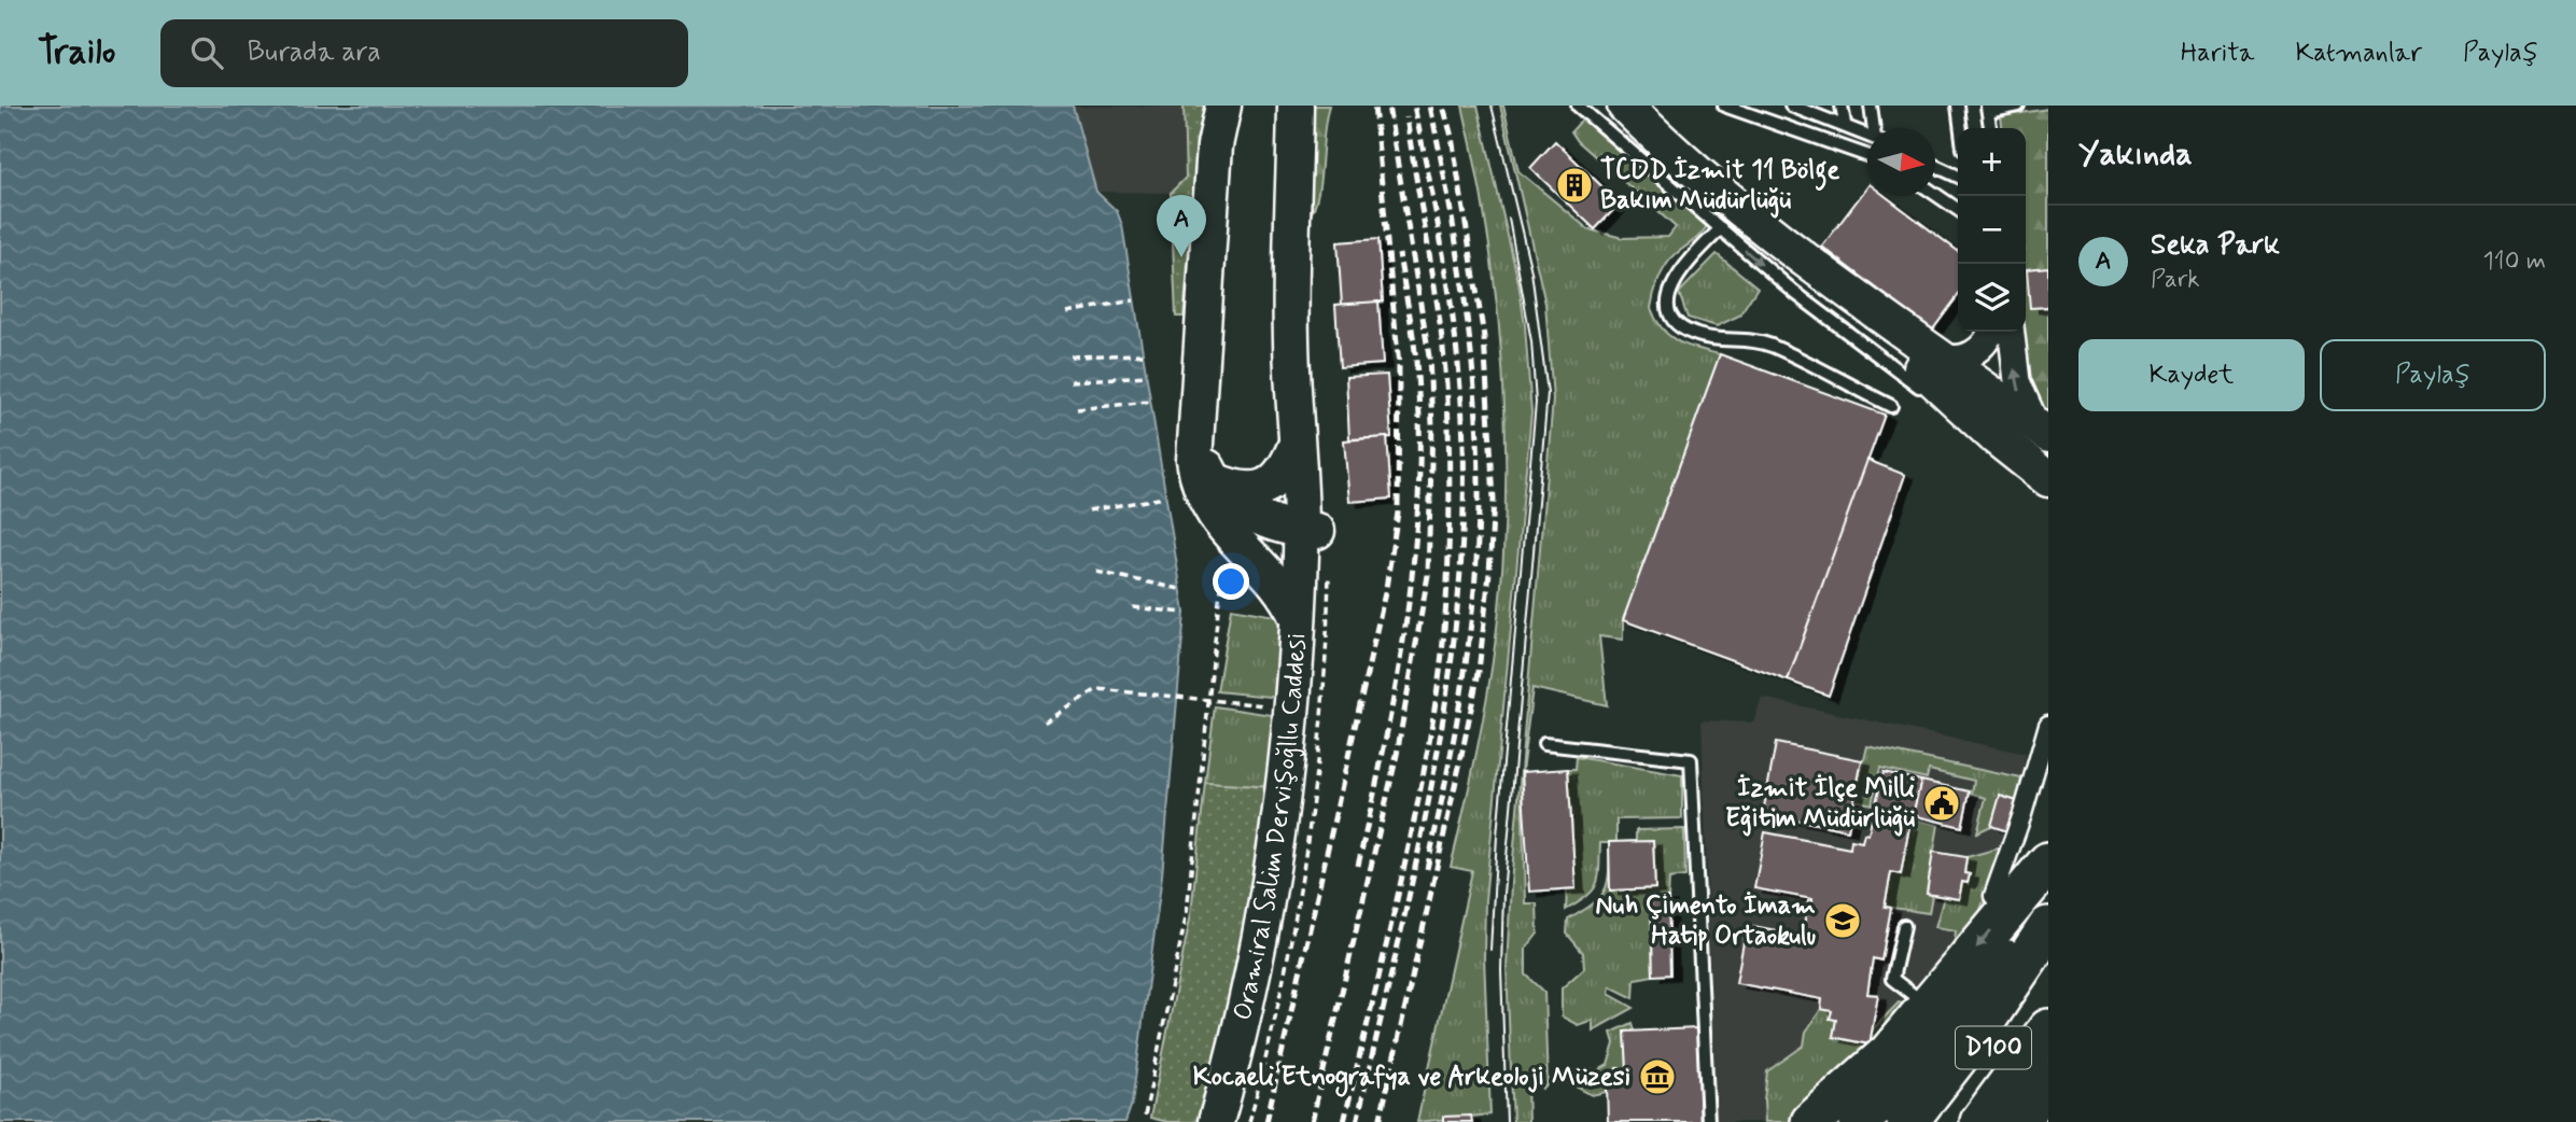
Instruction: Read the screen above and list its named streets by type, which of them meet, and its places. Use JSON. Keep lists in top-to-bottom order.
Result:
{
  "streets": {
    "highway": ["D100"],
    "main road": ["Oramiral Salim Dervişoğllu Caddesi"]
  },
  "places": {
    "building": ["TCDD İzmit 11 Bölge Bakım Müdürlüğü"],
    "public building": ["İzmit İlçe Milli Eğitim Müdürlüğü"],
    "school or university": ["Nuh Çimento İmam Hatip Ortaokulu"],
    "museum": ["Kocaeli Etnografya ve Arkeoloji Müzesi"]
  },
  "north": "right",
  "page": {
    "header": "Trailo",
    "search": "Burada ara",
    "nav": ["Harita", "Katmanlar", "Paylaş"],
    "heading": "Yakında",
    "map_buttons": ["+", "−"],
    "pins": "A",
    "list": [
      {
        "mark": "A",
        "name": "Seka Park",
        "note": "Park",
        "value": "110 m"
      }
    ],
    "buttons": ["Kaydet", "Paylaş"]
  }
}
